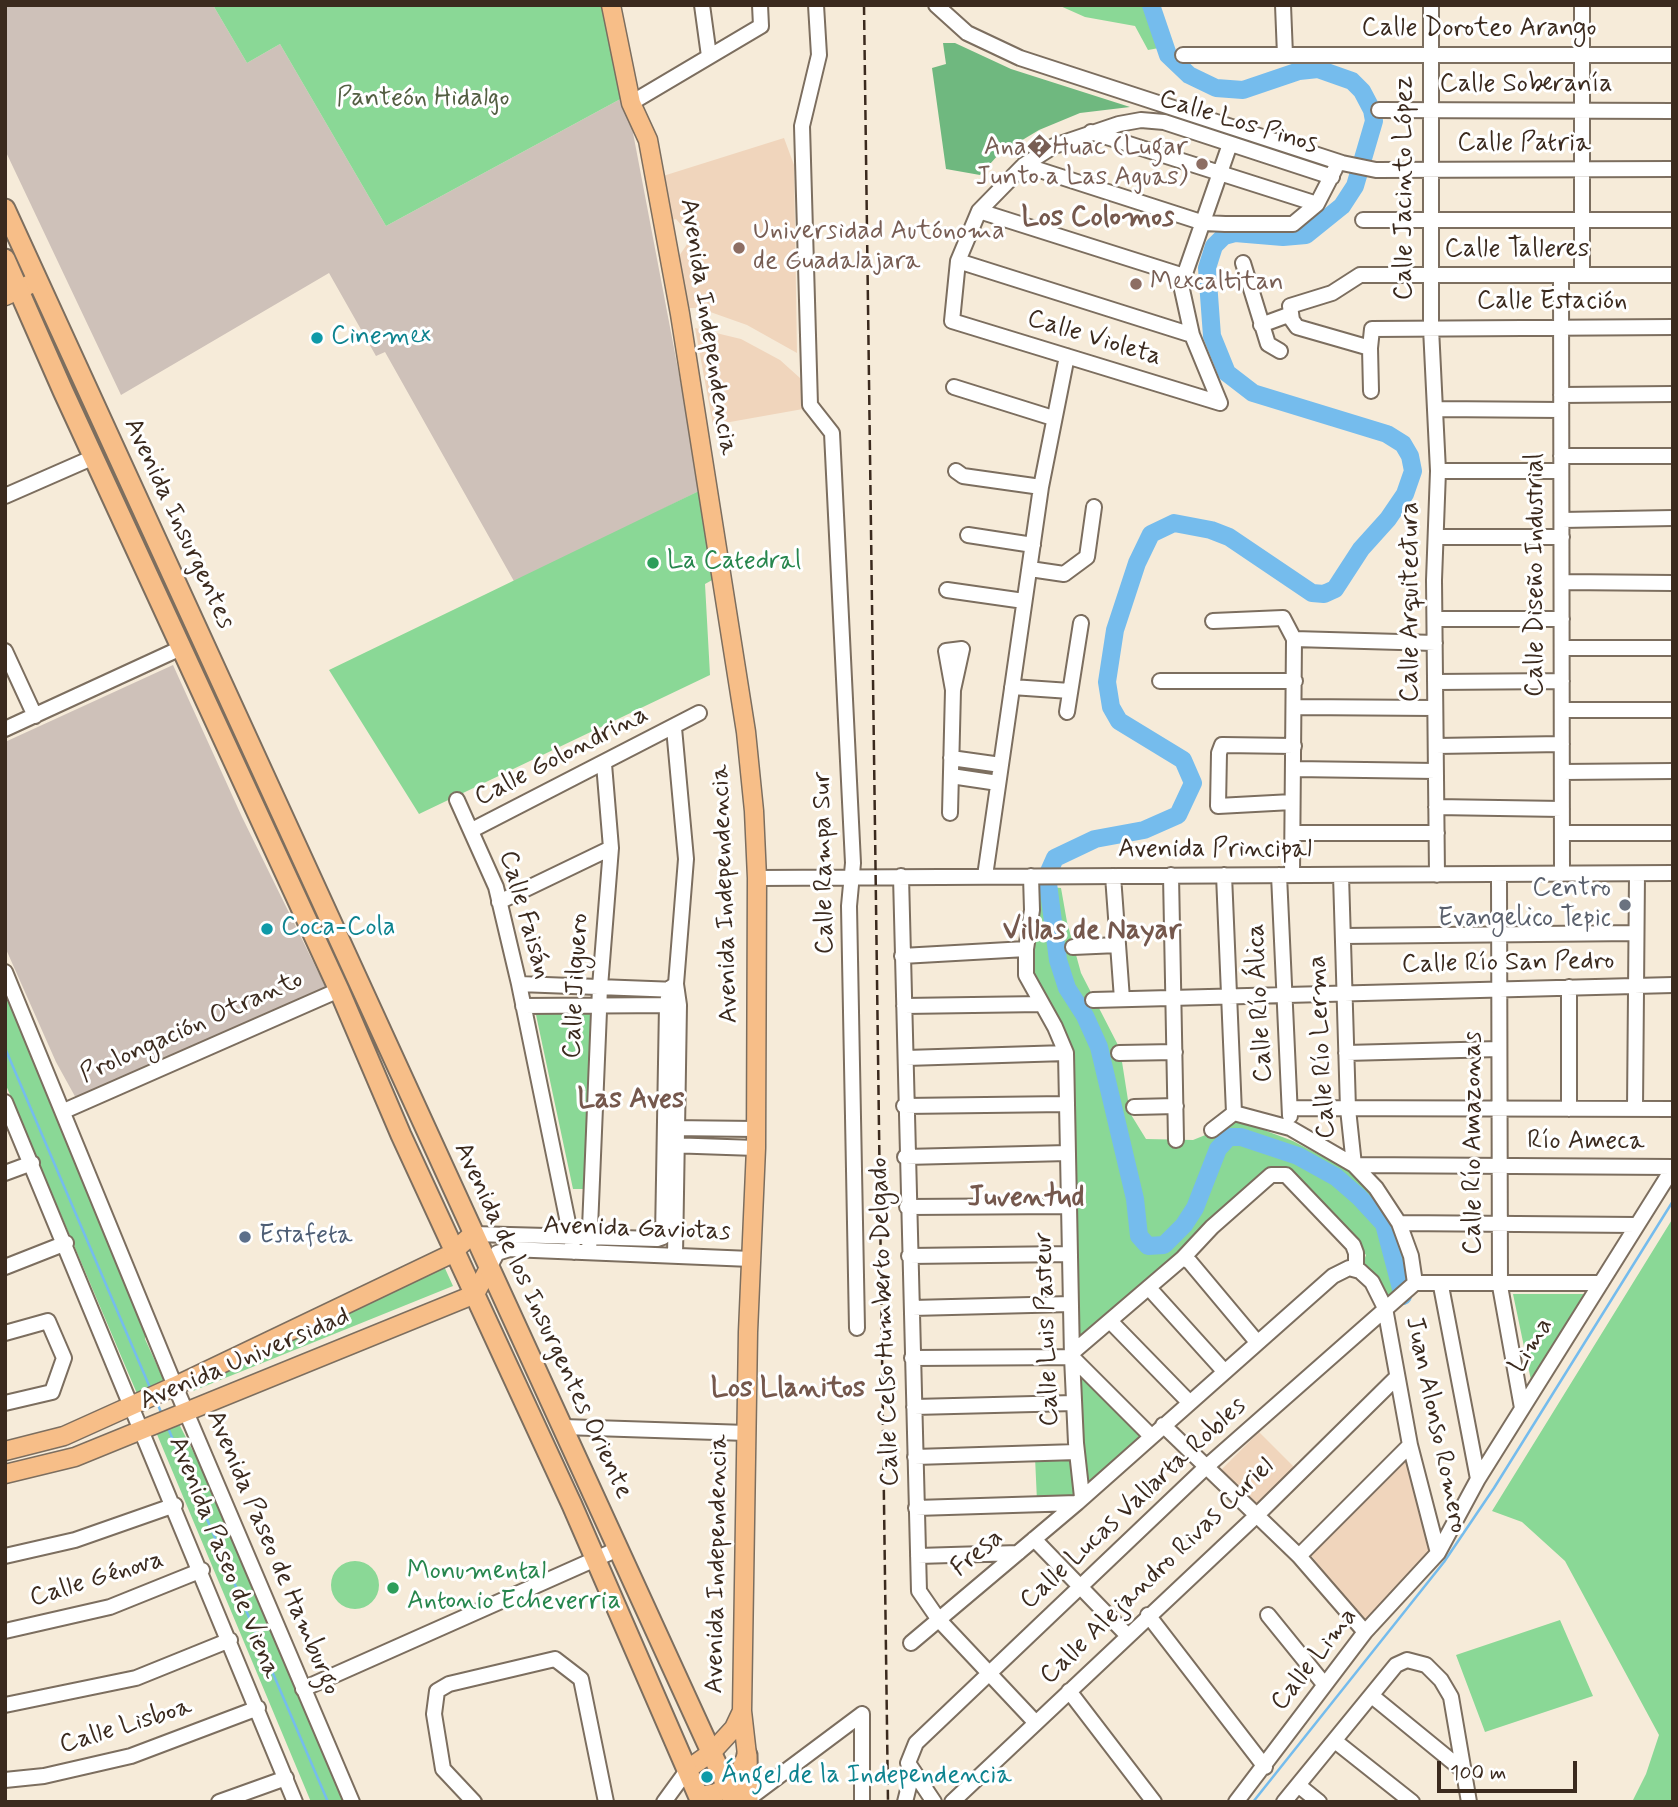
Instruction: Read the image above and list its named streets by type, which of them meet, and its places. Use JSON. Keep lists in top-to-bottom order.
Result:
{
  "streets": {
    "highway": ["Avenida Insurgentes", "Avenida de los Insurgentes Oriente"],
    "main road": ["Avenida Independencia", "Avenida Universidad"],
    "street": [
      "Calle Doroteo Arango",
      "Calle Soberanía",
      "Calle Los Pinos",
      "Calle Patria",
      "Calle Jacinto López",
      "Calle Talleres",
      "Calle Estación",
      "Calle Violeta",
      "Calle Diseño Industrial",
      "Calle Arquitectura",
      "Calle Golondrina",
      "Avenida Principal",
      "Calle Rampa Sur",
      "Calle Faisán",
      "Calle Río San Pedro",
      "Calle Jilguero",
      "Calle Río Álica",
      "Prolongación Otranto",
      "Calle Río Lerma",
      "Calle Río Amazonas",
      "Río Ameca",
      "Avenida Gaviotas",
      "Calle Celso Humberto Delgado",
      "Calle Luis Pasteur",
      "Lima",
      "Juan Alonso Romero",
      "Calle Lucas Vallarta Robles",
      "Avenida Paseo de Hamburgo",
      "Fresa",
      "Avenida Paseo de Viena",
      "Calle Alejandro Rivas Curiel",
      "Calle Génova",
      "Calle Lima",
      "Calle Lisboa"
    ]
  },
  "crossings": [
    ["Calle Doroteo Arango", "Calle Jacinto López"],
    ["Calle Soberanía", "Calle Jacinto López"],
    ["Calle Los Pinos", "Calle Violeta"],
    ["Calle Patria", "Calle Jacinto López"],
    ["Calle Jacinto López", "Calle Talleres"],
    ["Calle Jacinto López", "Calle Estación"],
    ["Calle Jacinto López", "Calle Arquitectura"],
    ["Calle Talleres", "Calle Diseño Industrial"],
    ["Calle Estación", "Calle Diseño Industrial"],
    ["Calle Estación", "Calle Arquitectura"],
    ["Avenida Independencia", "Avenida Principal"],
    ["Avenida Independencia", "Avenida Gaviotas"],
    ["Avenida Independencia", "Avenida de los Insurgentes Oriente"],
    ["Avenida Insurgentes", "Avenida de los Insurgentes Oriente"],
    ["Calle Diseño Industrial", "Avenida Principal"],
    ["Calle Arquitectura", "Avenida Principal"],
    ["Calle Golondrina", "Calle Faisán"],
    ["Calle Golondrina", "Calle Jilguero"],
    ["Avenida Principal", "Calle Rampa Sur"],
    ["Avenida Principal", "Calle Río Álica"],
    ["Avenida Principal", "Calle Río Lerma"],
    ["Avenida Principal", "Calle Río Amazonas"],
    ["Avenida Principal", "Calle Celso Humberto Delgado"],
    ["Avenida Principal", "Calle Luis Pasteur"],
    ["Calle Faisán", "Calle Jilguero"],
    ["Calle Faisán", "Avenida Gaviotas"],
    ["Calle Río San Pedro", "Calle Río Álica"],
    ["Calle Río San Pedro", "Calle Río Lerma"],
    ["Calle Río San Pedro", "Calle Río Amazonas"],
    ["Calle Jilguero", "Avenida Gaviotas"],
    ["Prolongación Otranto", "Avenida de los Insurgentes Oriente"],
    ["Prolongación Otranto", "Avenida Paseo de Hamburgo"],
    ["Calle Río Lerma", "Río Ameca"],
    ["Calle Río Lerma", "Calle Lucas Vallarta Robles"],
    ["Calle Río Amazonas", "Río Ameca"],
    ["Calle Río Amazonas", "Lima"],
    ["Río Ameca", "Lima"],
    ["Avenida Gaviotas", "Avenida de los Insurgentes Oriente"],
    ["Avenida Gaviotas", "Avenida Universidad"],
    ["Avenida de los Insurgentes Oriente", "Avenida Universidad"],
    ["Calle Celso Humberto Delgado", "Calle Lucas Vallarta Robles"],
    ["Calle Celso Humberto Delgado", "Fresa"],
    ["Calle Celso Humberto Delgado", "Calle Alejandro Rivas Curiel"],
    ["Calle Luis Pasteur", "Fresa"],
    ["Lima", "Juan Alonso Romero"],
    ["Lima", "Calle Lima"],
    ["Avenida Universidad", "Avenida Paseo de Hamburgo"],
    ["Avenida Universidad", "Avenida Paseo de Viena"],
    ["Juan Alonso Romero", "Calle Lucas Vallarta Robles"],
    ["Juan Alonso Romero", "Calle Alejandro Rivas Curiel"],
    ["Juan Alonso Romero", "Calle Lima"],
    ["Avenida Paseo de Viena", "Calle Génova"],
    ["Avenida Paseo de Viena", "Calle Lisboa"]
  ],
  "districts": [
    "Los Colomos",
    "Villas de Nayar",
    "Las Aves",
    "Juventud",
    "Los Llanitos"
  ],
  "parks": ["Panteón Hidalgo"],
  "places": [
    "Ana�Huac (Lugar Junto a Las Aguas)",
    "Universidad Autónoma de Guadalajara",
    "Mexcaltitan",
    "Cinemex",
    "La Catedral",
    "Centro Evangelico Tepic",
    "Coca-Cola",
    "Estafeta",
    "Monumental Antonio Echeverria",
    "Ángel de la Independencia"
  ],
  "scale_bar": "100 m"
}
